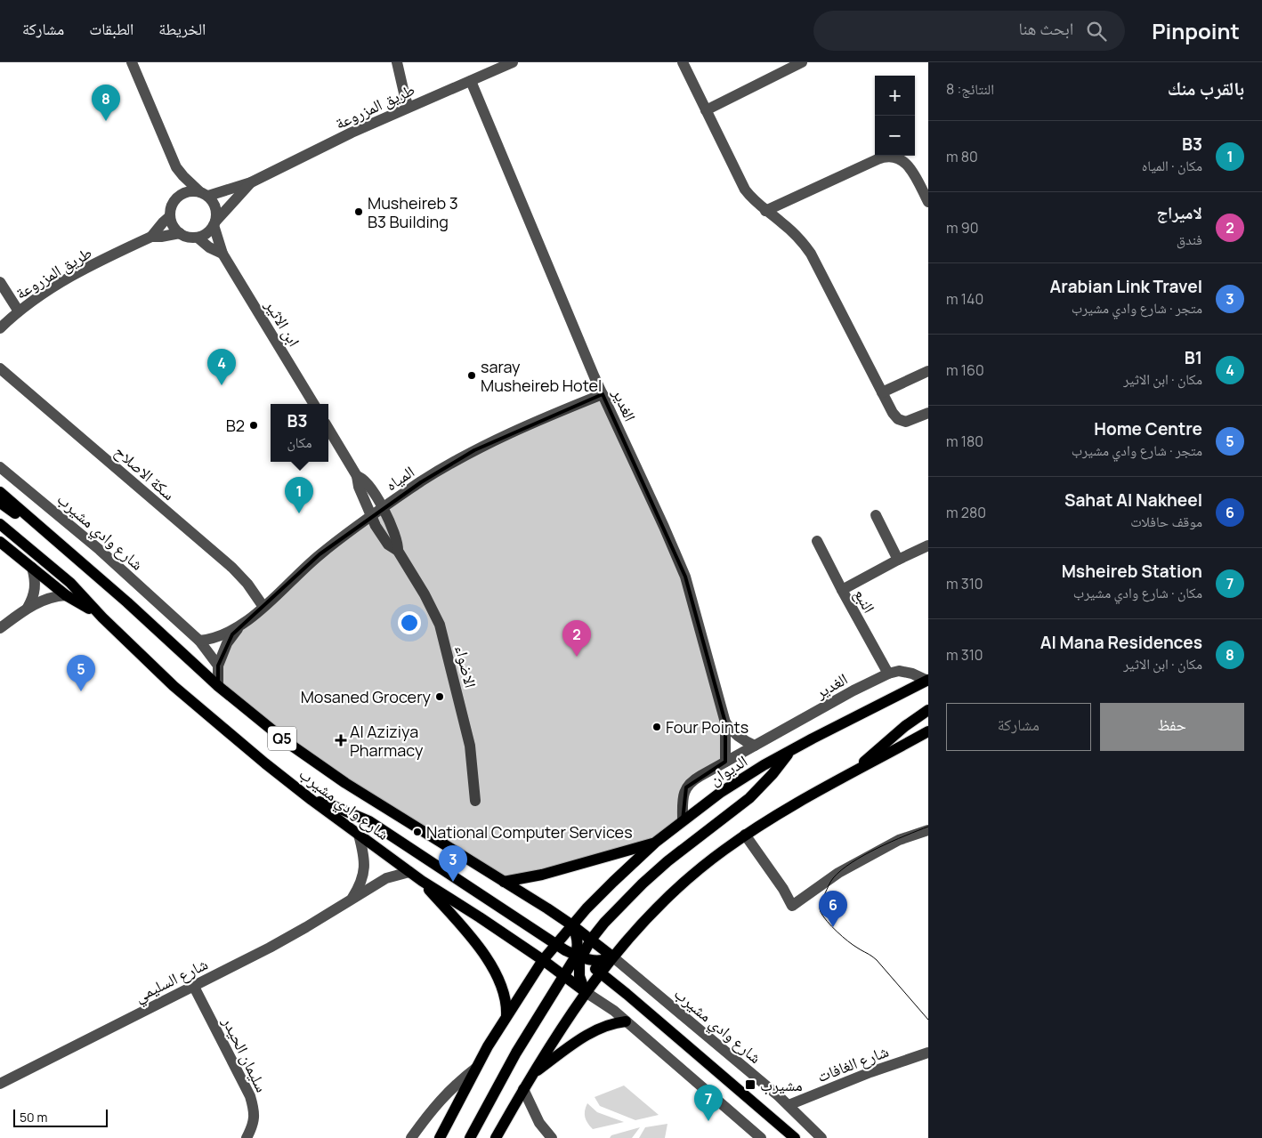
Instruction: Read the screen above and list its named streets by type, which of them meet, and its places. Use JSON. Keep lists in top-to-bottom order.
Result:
{
  "streets": {
    "main road": ["شارع وادي مشيرب", "Q5", "الديوان"],
    "street": [
      "طريق المزروعة",
      "ابن الاثير",
      "الغدير",
      "سكة الاصلاح",
      "المياه",
      "النبع",
      "الاضواء",
      "شارع السليمي",
      "سليمان الحيدر",
      "شارع الغافات"
    ]
  },
  "crossings": [
    ["طريق المزروعة", "ابن الاثير"],
    ["طريق المزروعة", "الغدير"],
    ["الغدير", "المياه"],
    ["الغدير", "النبع"],
    ["الغدير", "الديوان"],
    ["سكة الاصلاح", "المياه"],
    ["المياه", "شارع وادي مشيرب"],
    ["المياه", "الاضواء"],
    ["شارع وادي مشيرب", "Q5"],
    ["شارع وادي مشيرب", "الديوان"],
    ["شارع وادي مشيرب", "شارع السليمي"],
    ["شارع وادي مشيرب", "شارع الغافات"],
    ["Q5", "الديوان"],
    ["شارع السليمي", "سليمان الحيدر"]
  ],
  "places": {
    "other": [
      "Musheireb 3 B3 Building",
      "saray Musheireb Hotel",
      "B2",
      "Mosaned Grocery",
      "Four Points",
      "National Computer Services"
    ],
    "health": ["Al Aziziya Pharmacy"],
    "transit": ["مشيرب"]
  },
  "scale_bar": "50 m",
  "page": {
    "header": "Pinpoint",
    "search": "ابحث هنا",
    "nav": ["الخريطة", "الطبقات", "مشاركة"],
    "heading": ["بالقرب منك", "النتائج: 8"],
    "map_buttons": ["+", "−"],
    "pins": [
      "8",
      "4",
      "1",
      "2",
      "5",
      "3",
      "6",
      "7"
    ],
    "list": [
      {
        "mark": "1",
        "name": "B3",
        "note": "مكان · المياه",
        "value": "80 m"
      },
      {
        "mark": "2",
        "name": "لاميراج",
        "note": "فندق",
        "value": "90 m"
      },
      {
        "mark": "3",
        "name": "Arabian Link Travel",
        "note": "متجر · شارع وادي مشيرب",
        "value": "140 m"
      },
      {
        "mark": "4",
        "name": "B1",
        "note": "مكان · ابن الاثير",
        "value": "160 m"
      },
      {
        "mark": "5",
        "name": "Home Centre",
        "note": "متجر · شارع وادي مشيرب",
        "value": "180 m"
      },
      {
        "mark": "6",
        "name": "Sahat Al Nakheel",
        "note": "موقف حافلات",
        "value": "280 m"
      },
      {
        "mark": "7",
        "name": "Msheireb Station",
        "note": "مكان · شارع وادي مشيرب",
        "value": "310 m"
      },
      {
        "mark": "8",
        "name": "Al Mana Residences",
        "note": "مكان · ابن الاثير",
        "value": "310 m"
      }
    ],
    "popup": ["B3", "مكان"],
    "buttons": ["حفظ", "مشاركة"],
    "scale": "50 m"
  }
}
